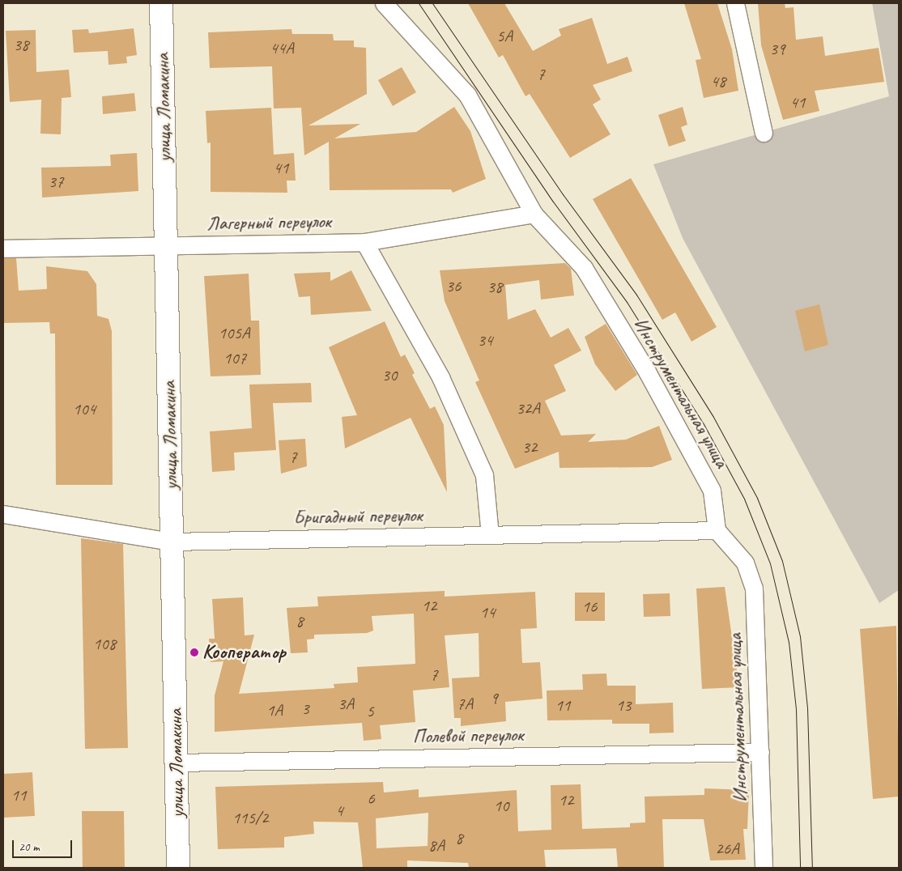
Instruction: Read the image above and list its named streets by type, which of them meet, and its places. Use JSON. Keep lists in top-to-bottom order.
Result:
{
  "streets": {
    "main road": ["улица Ломакина"],
    "street": [
      "Лагерный переулок",
      "Инструментальная улица",
      "Бригадный переулок",
      "Полевой переулок"
    ]
  },
  "crossings": [
    ["улица Ломакина", "Лагерный переулок"],
    ["улица Ломакина", "Бригадный переулок"],
    ["улица Ломакина", "Полевой переулок"],
    ["Лагерный переулок", "Инструментальная улица"],
    ["Инструментальная улица", "Бригадный переулок"],
    ["Инструментальная улица", "Полевой переулок"]
  ],
  "places": ["Кооператор"],
  "house_numbers": [
    "5А",
    "38",
    "44А",
    "39",
    "7",
    "48",
    "41",
    "41",
    "37",
    "36",
    "38",
    "105А",
    "34",
    "107",
    "30",
    "32А",
    "104",
    "32",
    "7",
    "12",
    "16",
    "14",
    "8",
    "108",
    "7",
    "9",
    "3А",
    "7А",
    "11",
    "13",
    "3",
    "1А",
    "5",
    "11",
    "6",
    "12",
    "10",
    "4",
    "115/2",
    "8",
    "8А",
    "26А"
  ],
  "scale_bar": "20 m"
}
